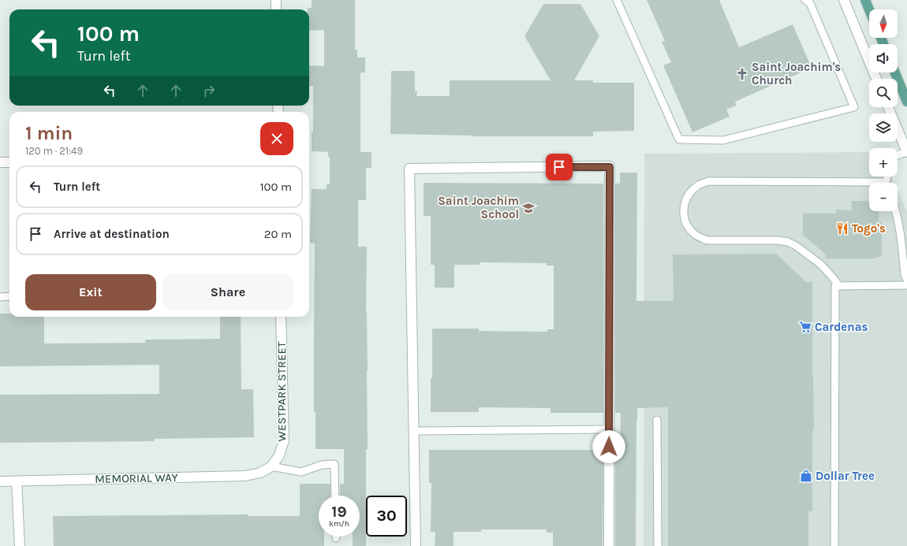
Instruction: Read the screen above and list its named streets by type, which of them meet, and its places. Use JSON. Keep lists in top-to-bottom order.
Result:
{
  "streets": {
    "street": ["WESTPARK STREET", "MEMORIAL WAY"]
  },
  "crossings": [
    ["WESTPARK STREET", "MEMORIAL WAY"]
  ],
  "places": {
    "church": ["Saint Joachim's Church"],
    "school or university": ["Saint Joachim School"],
    "restaurant": ["Togo's"],
    "supermarket": ["Cardenas"],
    "shop": ["Dollar Tree"]
  },
  "north": "bottom",
  "page": {
    "map_buttons": ["+", "−"],
    "turn": ["100 m", "Turn left"],
    "heading": ["1 min", "120 m · 21:49"],
    "list": [
      {
        "name": "Turn left",
        "value": "100 m"
      },
      {
        "name": "Arrive at destination",
        "value": "20 m"
      }
    ],
    "buttons": ["Exit", "Share"],
    "speed": "19 km/h",
    "limit": "30"
  }
}
